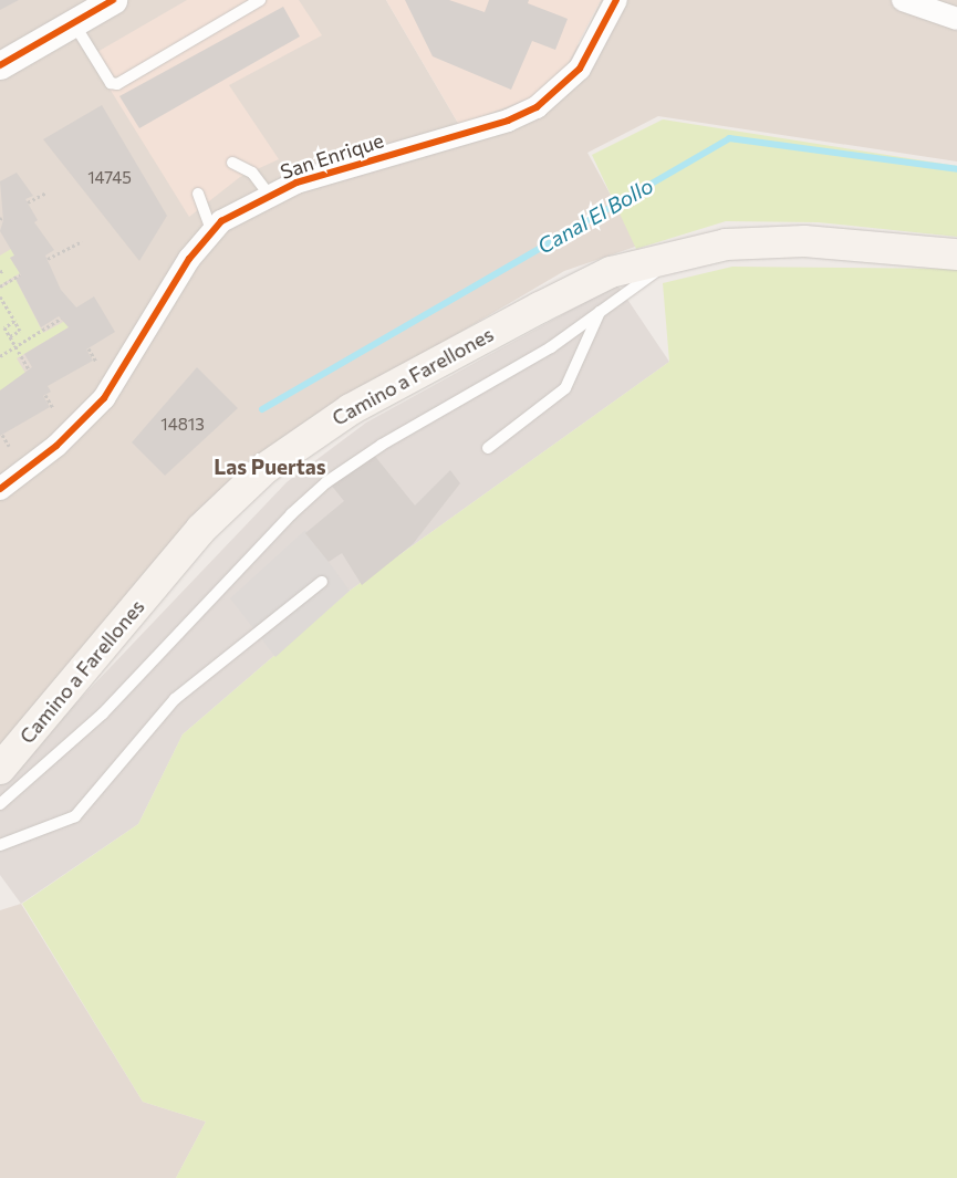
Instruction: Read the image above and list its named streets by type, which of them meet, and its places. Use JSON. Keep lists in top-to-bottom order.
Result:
{
  "streets": {
    "main road": ["Camino a Farellones"],
    "street": ["San Enrique"]
  },
  "districts": ["Las Puertas"],
  "water": ["Canal El Bollo"],
  "house_numbers": ["14745", "14813"]
}
